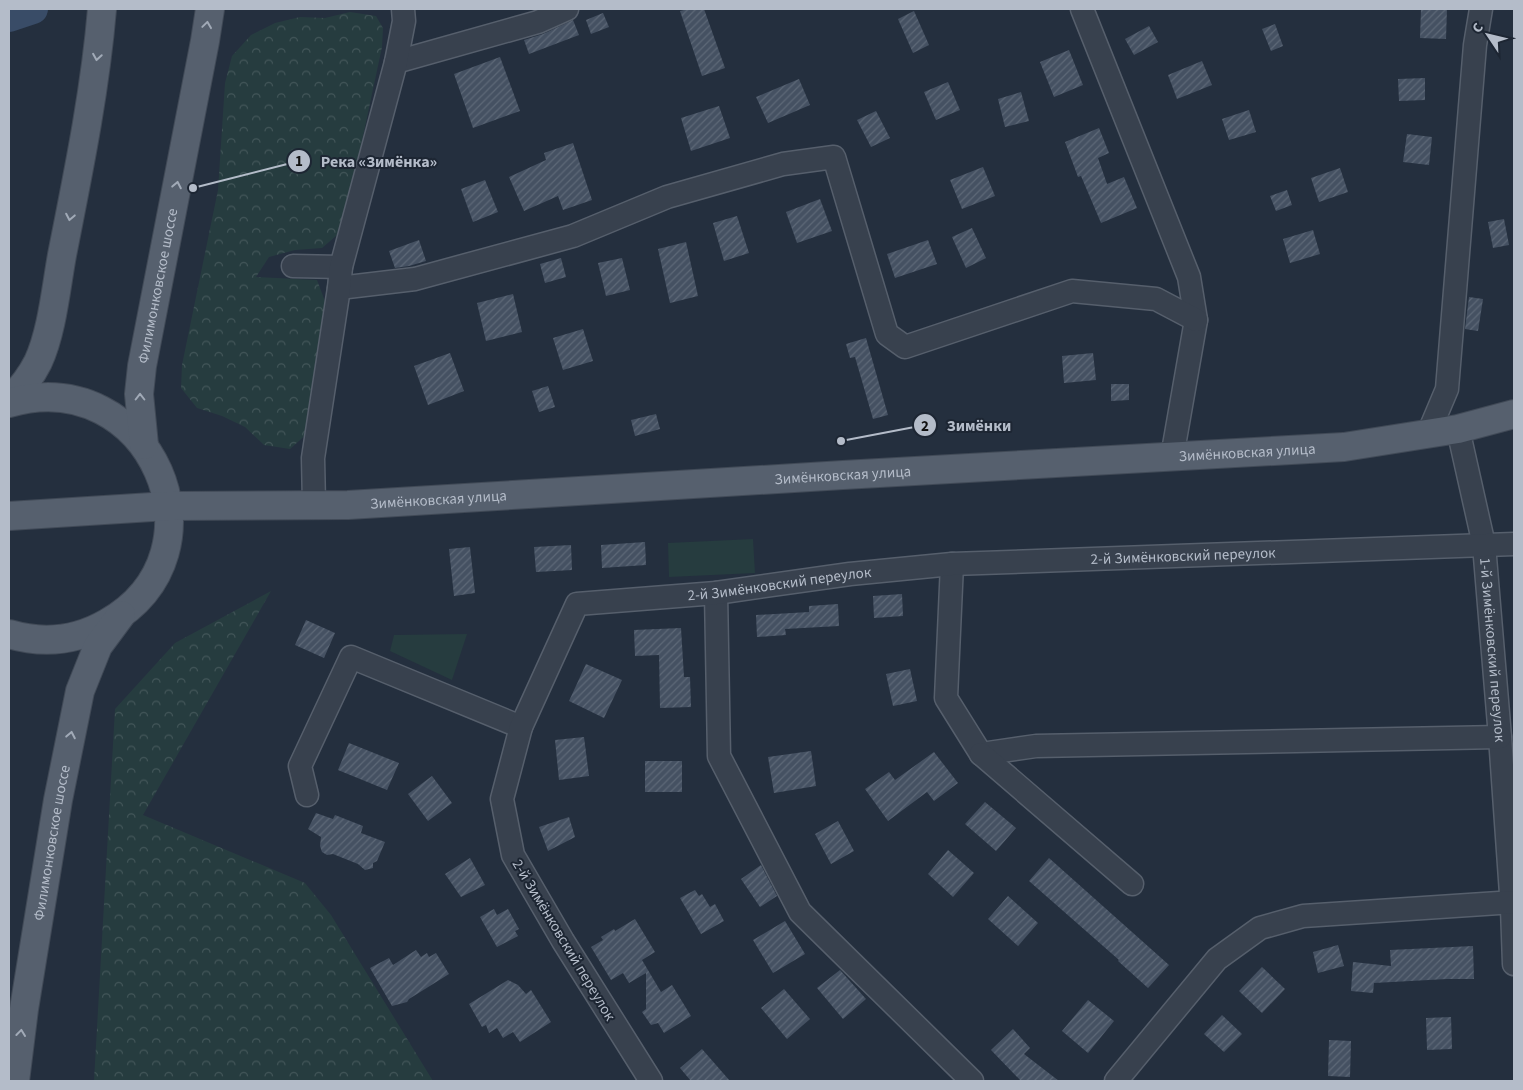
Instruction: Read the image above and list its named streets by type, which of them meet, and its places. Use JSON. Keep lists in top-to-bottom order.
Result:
{
  "streets": {
    "main road": ["Филимонковское шоссе", "Зимёнковская улица"],
    "street": ["2-й Зимёнковский переулок", "1-й Зимёнковский переулок"]
  },
  "crossings": [
    ["Филимонковское шоссе", "Зимёнковская улица"],
    ["Зимёнковская улица", "1-й Зимёнковский переулок"],
    ["2-й Зимёнковский переулок", "1-й Зимёнковский переулок"]
  ],
  "places": ["Река «Зимёнка»", "Зимёнки"],
  "north": "top left"
}
